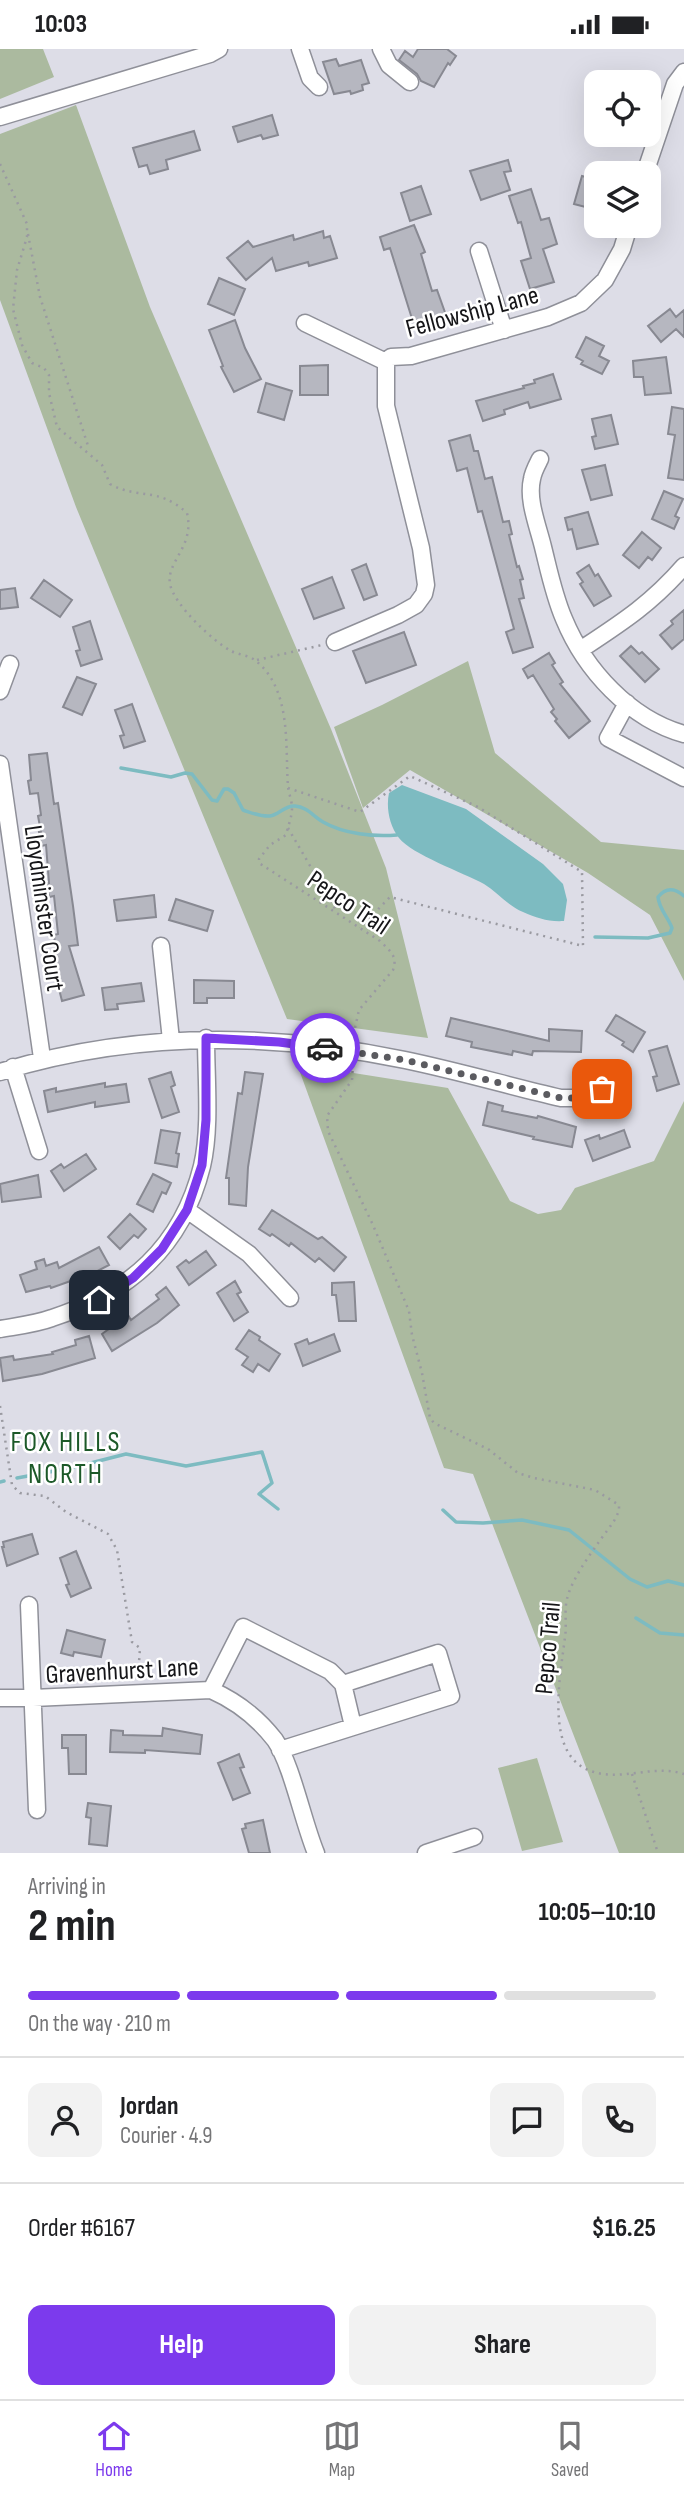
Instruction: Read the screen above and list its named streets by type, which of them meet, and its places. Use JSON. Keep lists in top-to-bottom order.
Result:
{
  "streets": {
    "street": ["Fellowship Lane", "Lloydminster Court", "Gravenhurst Lane"],
    "path": ["Pepco Trail"]
  },
  "districts": ["FOX HILLS NORTH"],
  "page": {
    "status": "10:03",
    "heading": ["2 min", "Arriving in", "10:05–10:10"],
    "panel": [
      "Jordan",
      "Courier · 4.9",
      "Order #6167",
      "$16.25"
    ],
    "bar": "On the way · 210 m",
    "buttons": ["Help", "Share"],
    "tabs": ["Home", "Map", "Saved"]
  }
}
